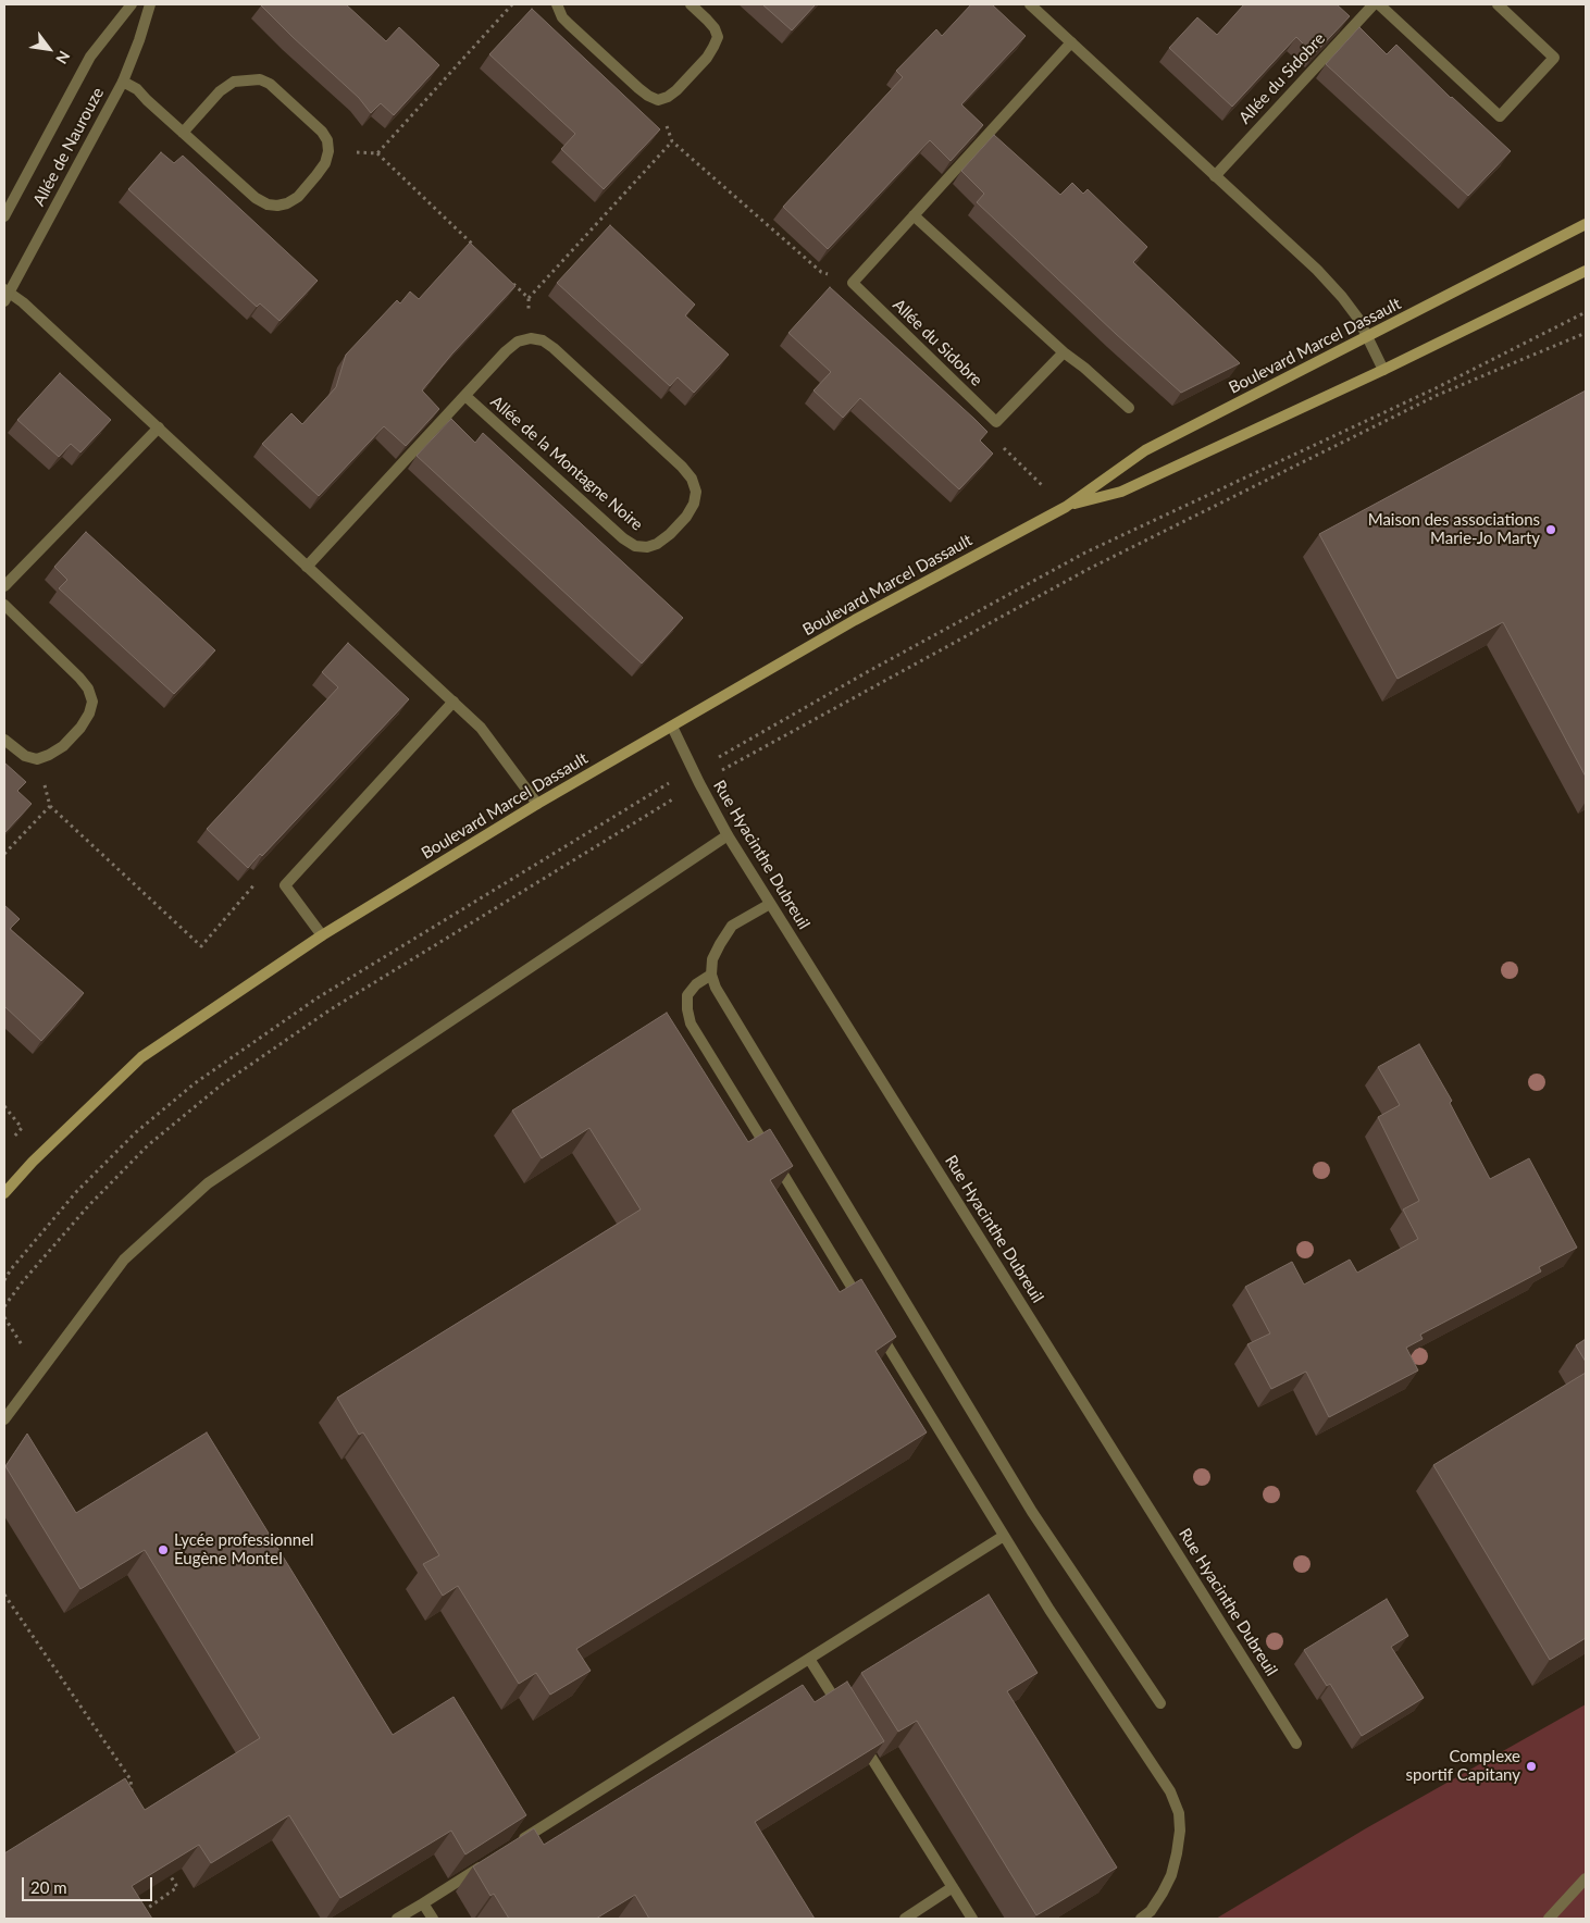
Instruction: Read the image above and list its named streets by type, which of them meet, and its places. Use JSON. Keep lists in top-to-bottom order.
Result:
{
  "streets": {
    "main road": ["Boulevard Marcel Dassault"],
    "street": [
      "Allée du Sidobre",
      "Allée de Naurouze",
      "Allée de la Montagne Noire",
      "Rue Hyacinthe Dubreuil"
    ]
  },
  "crossings": [
    ["Boulevard Marcel Dassault", "Rue Hyacinthe Dubreuil"]
  ],
  "places": ["Maison des associations Marie-Jo Marty", "Lycée professionnel Eugène Montel", "Complexe sportif Capitany"],
  "scale_bar": "20 m",
  "north": "bottom right"
}
